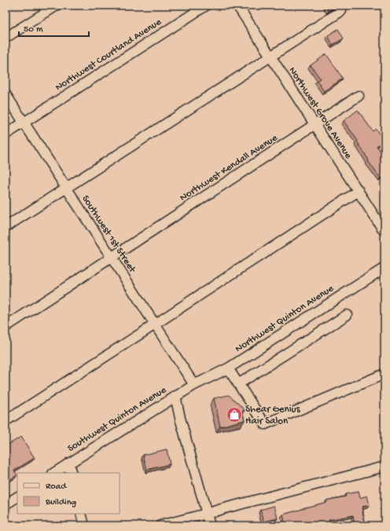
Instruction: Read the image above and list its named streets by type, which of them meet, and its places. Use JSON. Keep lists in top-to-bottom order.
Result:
{
  "streets": {
    "street": [
      "Northwest Courtland Avenue",
      "Northwest Grove Avenue",
      "Northwest Kendall Avenue",
      "Southwest 1st Street",
      "Northwest Quinton Avenue",
      "Southwest Quinton Avenue"
    ]
  },
  "crossings": [
    ["Northwest Courtland Avenue", "Southwest 1st Street"],
    ["Northwest Grove Avenue", "Northwest Kendall Avenue"],
    ["Northwest Kendall Avenue", "Southwest 1st Street"],
    ["Southwest 1st Street", "Northwest Quinton Avenue"],
    ["Southwest 1st Street", "Southwest Quinton Avenue"],
    ["Northwest Quinton Avenue", "Southwest Quinton Avenue"]
  ],
  "places": {
    "shop": ["Shear Genius Hair Salon"]
  },
  "legend": ["Road", "Building"],
  "scale_bar": "50 m"
}
